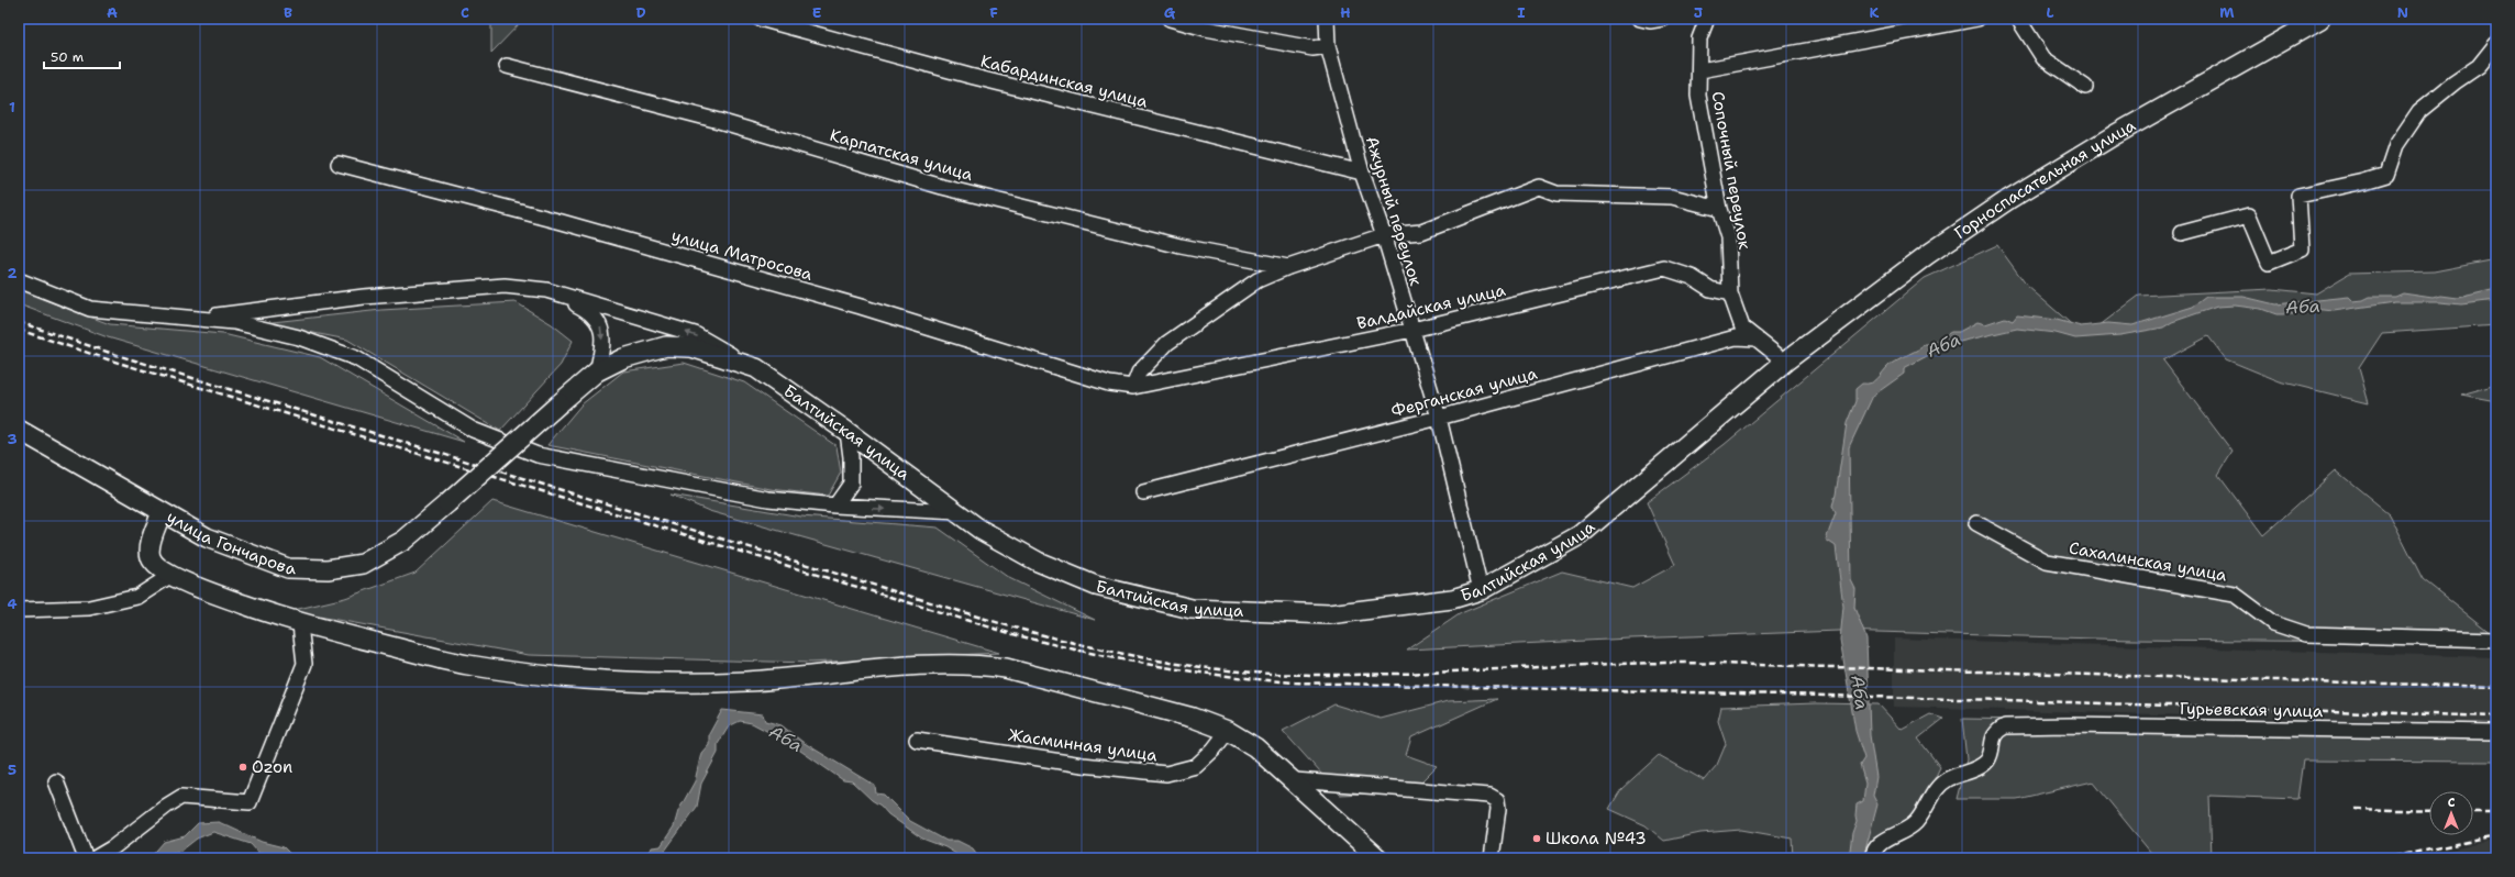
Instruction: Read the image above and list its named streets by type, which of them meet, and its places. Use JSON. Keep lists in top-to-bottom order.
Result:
{
  "streets": {
    "main road": ["Горноспасательная улица", "Балтийская улица", "улица Гончарова"],
    "street": [
      "Кабардинская улица",
      "Карпатская улица",
      "Сопочный переулок",
      "Ажурный переулок",
      "улица Матросова",
      "Валдайская улица",
      "Ферганская улица",
      "Сахалинская улица",
      "Гурьевская улица",
      "Жасминная улица"
    ]
  },
  "crossings": [
    ["Кабардинская улица", "Ажурный переулок"],
    ["Карпатская улица", "Сопочный переулок"],
    ["Карпатская улица", "Ажурный переулок"],
    ["Карпатская улица", "улица Матросова"],
    ["Карпатская улица", "Валдайская улица"],
    ["Сопочный переулок", "Валдайская улица"],
    ["Сопочный переулок", "Ферганская улица"],
    ["Горноспасательная улица", "Балтийская улица"],
    ["Ажурный переулок", "Валдайская улица"],
    ["Ажурный переулок", "Ферганская улица"],
    ["Ажурный переулок", "Балтийская улица"],
    ["улица Матросова", "Валдайская улица"],
    ["Балтийская улица", "улица Гончарова"]
  ],
  "water": ["Аба"],
  "places": ["Ozon", "Школа №43"],
  "scale_bar": "50 m",
  "north": "top",
  "grid": {
    "columns": [
      "A",
      "B",
      "C",
      "D",
      "E",
      "F",
      "G",
      "H",
      "I",
      "J",
      "K",
      "L",
      "M",
      "N"
    ],
    "rows": [
      "1",
      "2",
      "3",
      "4",
      "5"
    ]
  }
}
